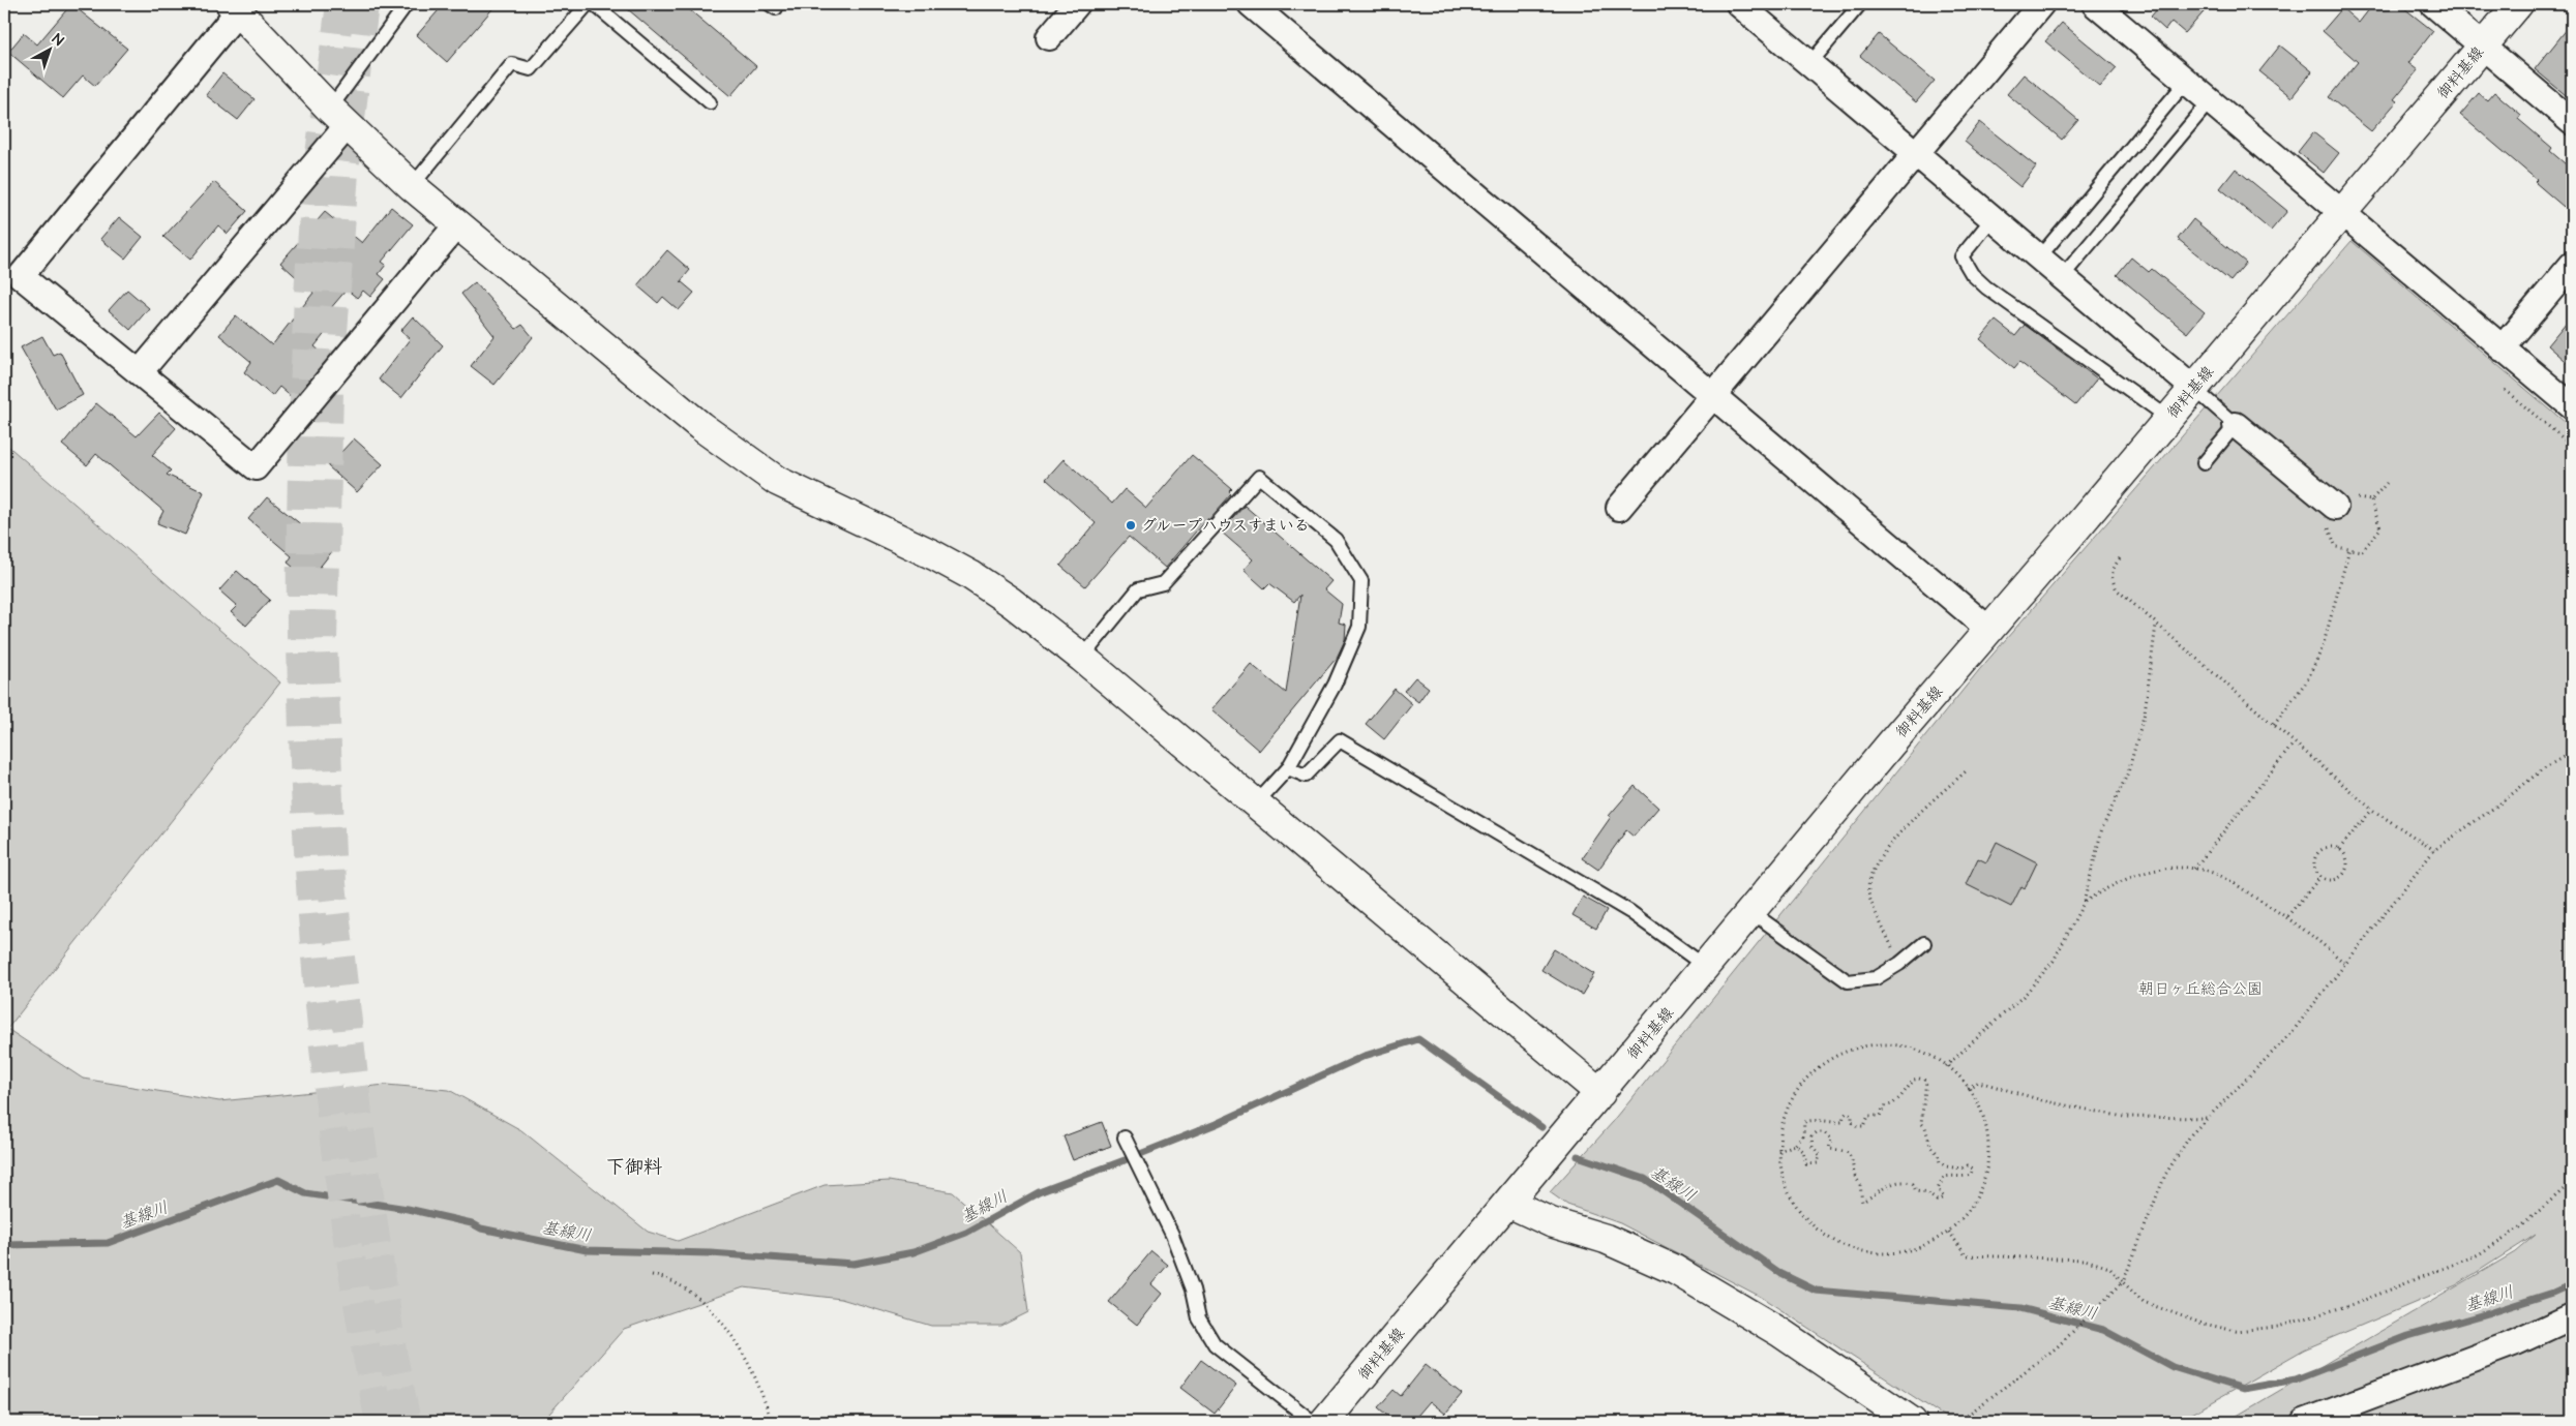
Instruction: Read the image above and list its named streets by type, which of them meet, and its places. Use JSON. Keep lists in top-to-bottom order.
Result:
{
  "streets": {
    "street": ["御料基線"]
  },
  "districts": ["下御料"],
  "water": ["基線川"],
  "parks": ["朝日ヶ丘総合公園"],
  "places": ["グループハウスすまいる"],
  "north": "top right"
}
